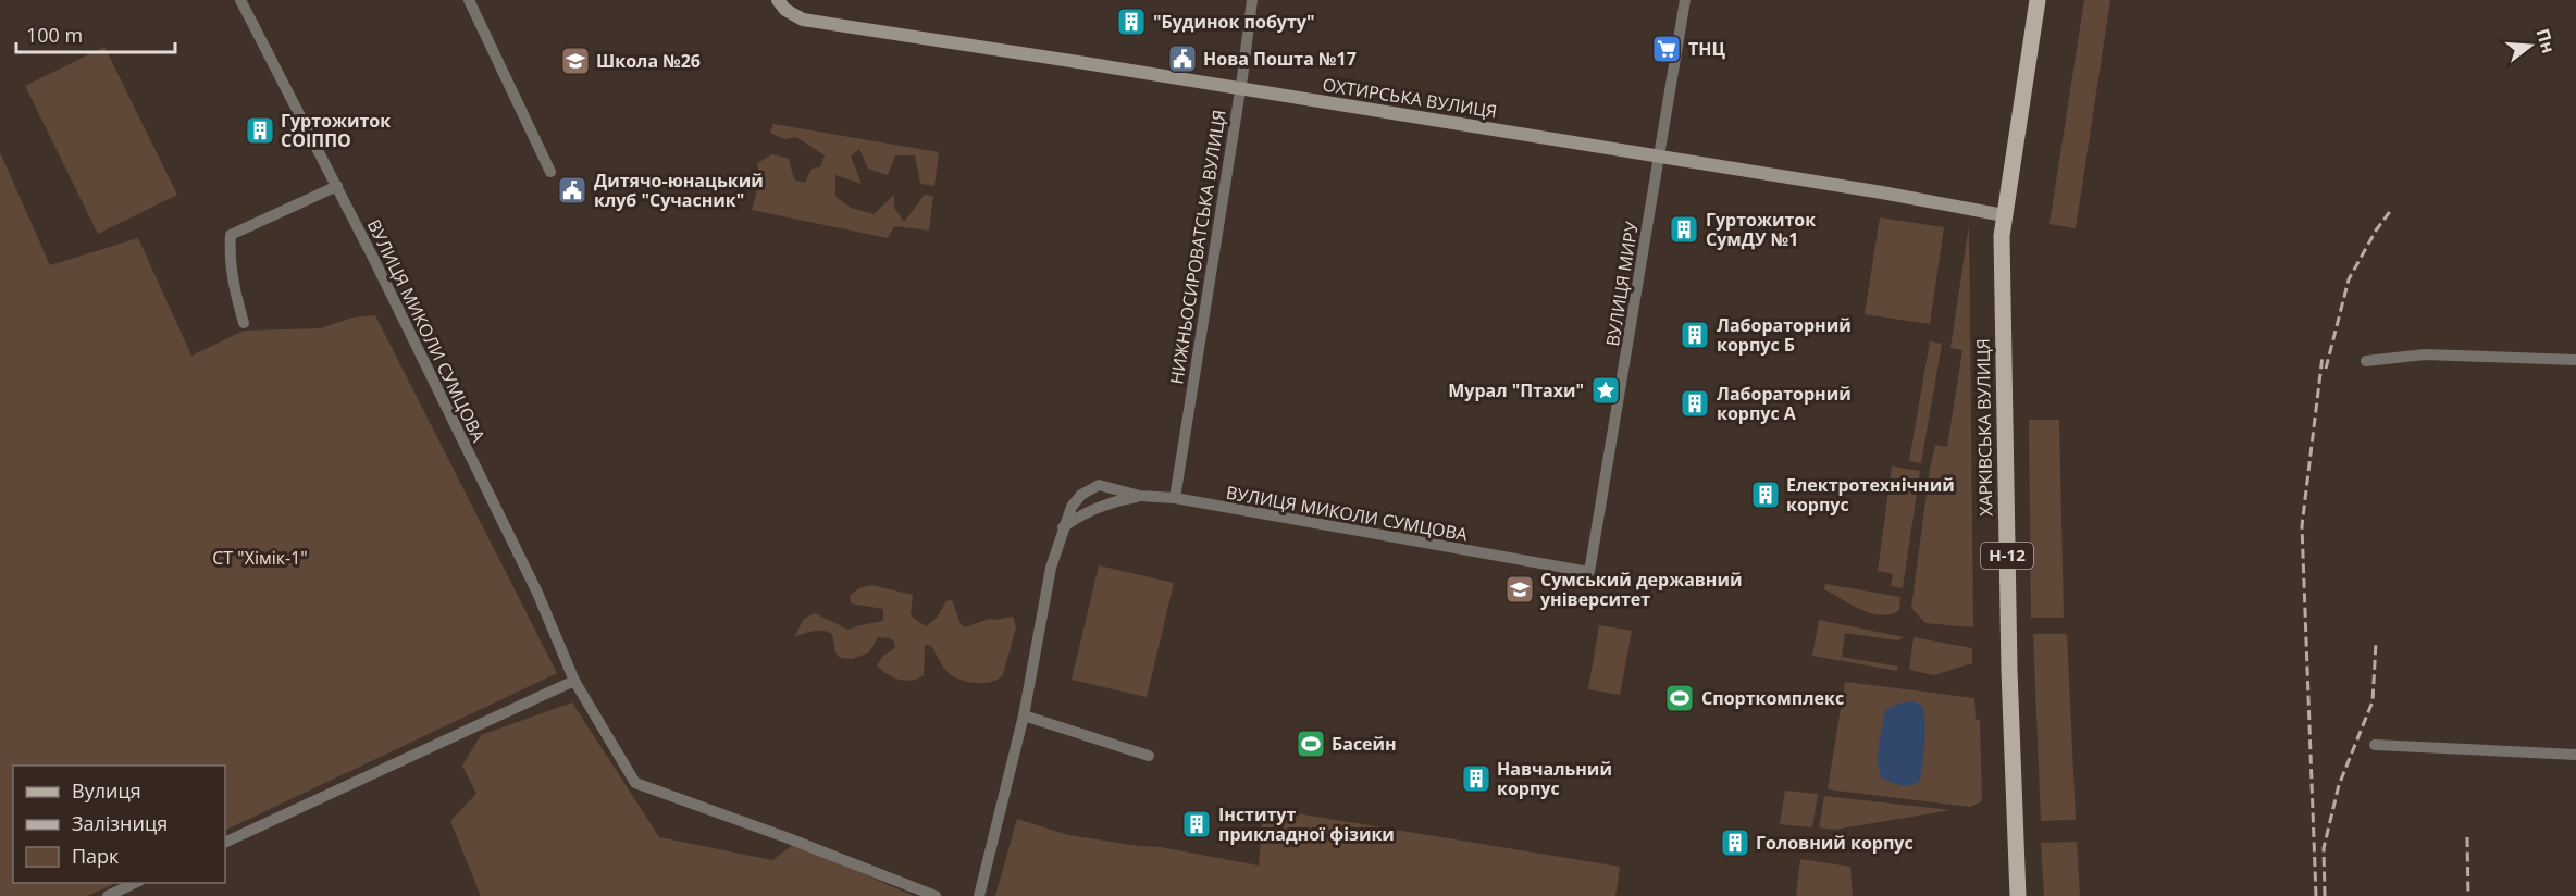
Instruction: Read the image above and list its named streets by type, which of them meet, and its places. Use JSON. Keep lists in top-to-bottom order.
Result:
{
  "streets": {
    "main road": ["ОХТИРСЬКА ВУЛИЦЯ", "ХАРКІВСЬКА ВУЛИЦЯ", "Н-12"],
    "street": ["НИЖНЬОСИРОВАТСЬКА ВУЛИЦЯ", "ВУЛИЦЯ МИРУ", "ВУЛИЦЯ МИКОЛИ СУМЦОВА"]
  },
  "crossings": [
    ["ОХТИРСЬКА ВУЛИЦЯ", "НИЖНЬОСИРОВАТСЬКА ВУЛИЦЯ"],
    ["ОХТИРСЬКА ВУЛИЦЯ", "ВУЛИЦЯ МИРУ"],
    ["ОХТИРСЬКА ВУЛИЦЯ", "ХАРКІВСЬКА ВУЛИЦЯ"],
    ["НИЖНЬОСИРОВАТСЬКА ВУЛИЦЯ", "ВУЛИЦЯ МИКОЛИ СУМЦОВА"],
    ["ВУЛИЦЯ МИРУ", "ВУЛИЦЯ МИКОЛИ СУМЦОВА"]
  ],
  "parks": ["СТ \"Хімік-1\""],
  "places": {
    "building": [
      "\"Будинок побуту\"",
      "Гуртожиток СОІППО",
      "Гуртожиток СумДУ №1",
      "Лабораторний корпус Б",
      "Лабораторний корпус А",
      "Електротехнічний корпус",
      "Навчальний корпус",
      "Інститут прикладної фізики",
      "Головний корпус"
    ],
    "supermarket": ["ТНЦ"],
    "public building": ["Нова Пошта №17", "Дитячо-юнацький клуб \"Сучасник\""],
    "school or university": ["Школа №26", "Сумський державний університет"],
    "place": ["Мурал \"Птахи\""],
    "sports": ["Спорткомплекс", "Басейн"]
  },
  "legend": ["Вулиця", "Залізниця", "Парк"],
  "scale_bar": "100 m",
  "north": "right"
}
